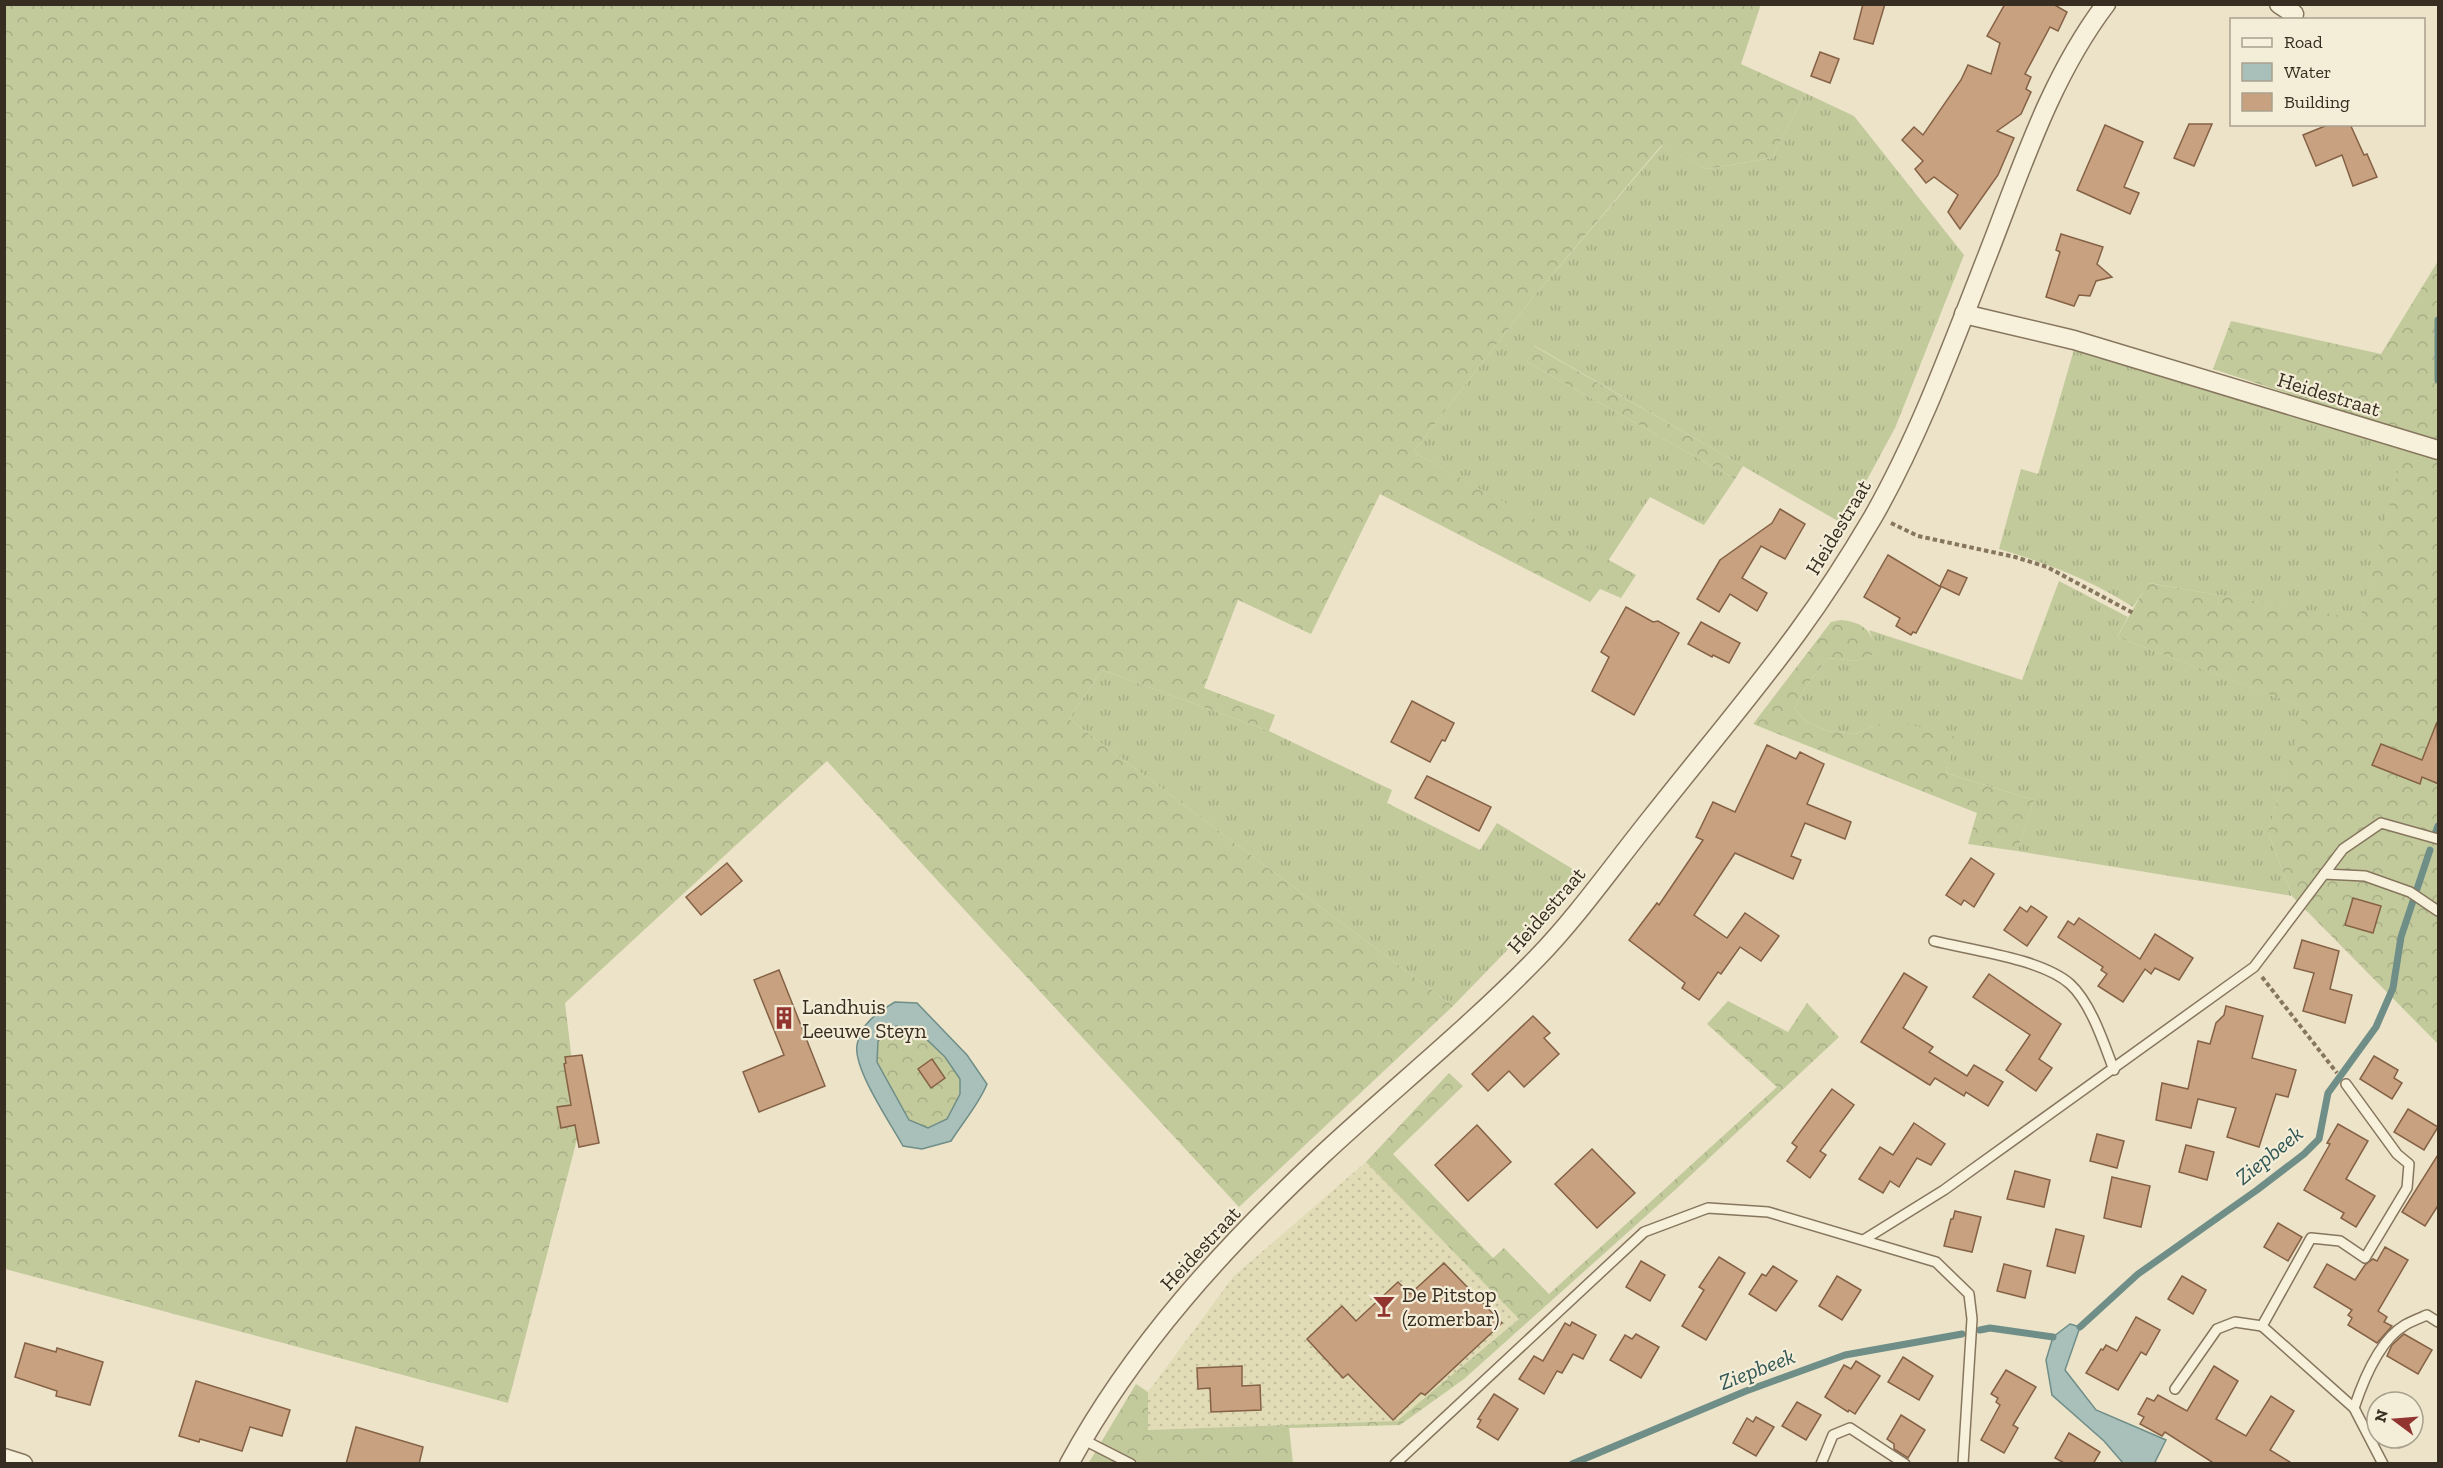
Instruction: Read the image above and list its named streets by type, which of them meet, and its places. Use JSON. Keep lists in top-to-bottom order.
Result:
{
  "streets": {
    "street": ["Heidestraat"]
  },
  "water": ["Ziepbeek"],
  "places": {
    "building": ["Landhuis Leeuwe Steyn"],
    "bar": ["De Pitstop (zomerbar)"]
  },
  "legend": ["Road", "Water", "Building"],
  "north": "left"
}
